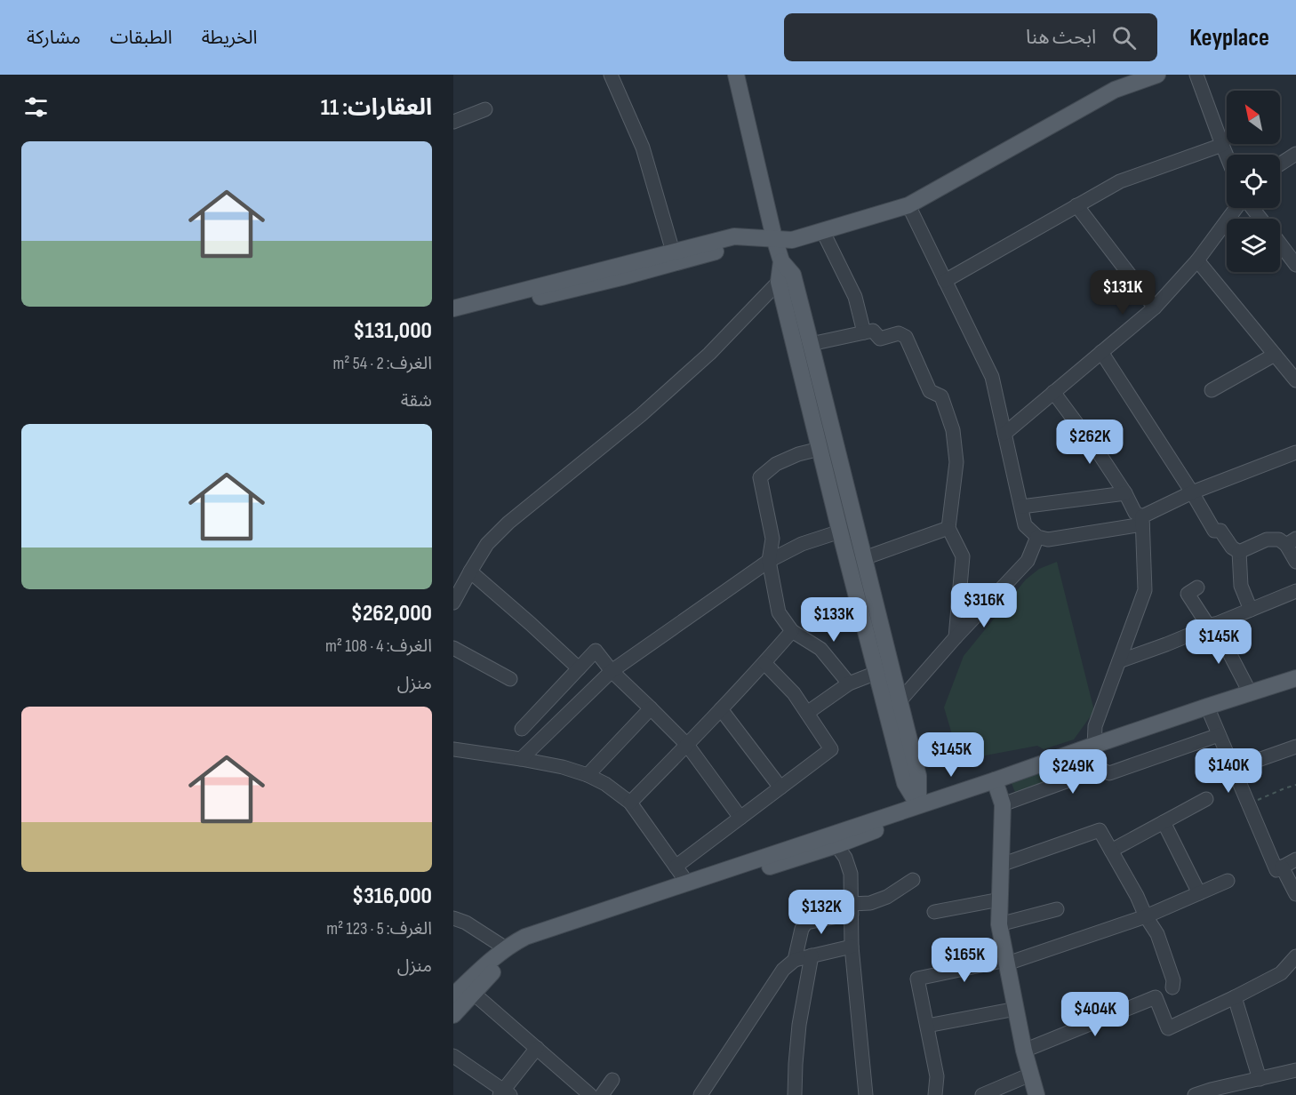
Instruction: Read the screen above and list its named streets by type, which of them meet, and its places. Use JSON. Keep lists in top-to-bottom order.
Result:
{
  "north": "top left",
  "page": {
    "header": "Keyplace",
    "search": "ابحث هنا",
    "nav": ["الخريطة", "الطبقات", "مشاركة"],
    "heading": "العقارات: 11",
    "list": [
      {
        "name": "$131,000",
        "note": "الغرف: 2 · 54 m² · شقة"
      },
      {
        "name": "$262,000",
        "note": "الغرف: 4 · 108 m² · منزل"
      },
      {
        "name": "$316,000",
        "note": "الغرف: 5 · 123 m² · منزل"
      }
    ],
    "price": [
      "$131K",
      "$262K",
      "$316K",
      "$133K",
      "$145K",
      "$145K",
      "$140K",
      "$249K",
      "$132K",
      "$165K",
      "$404K"
    ]
  }
}
